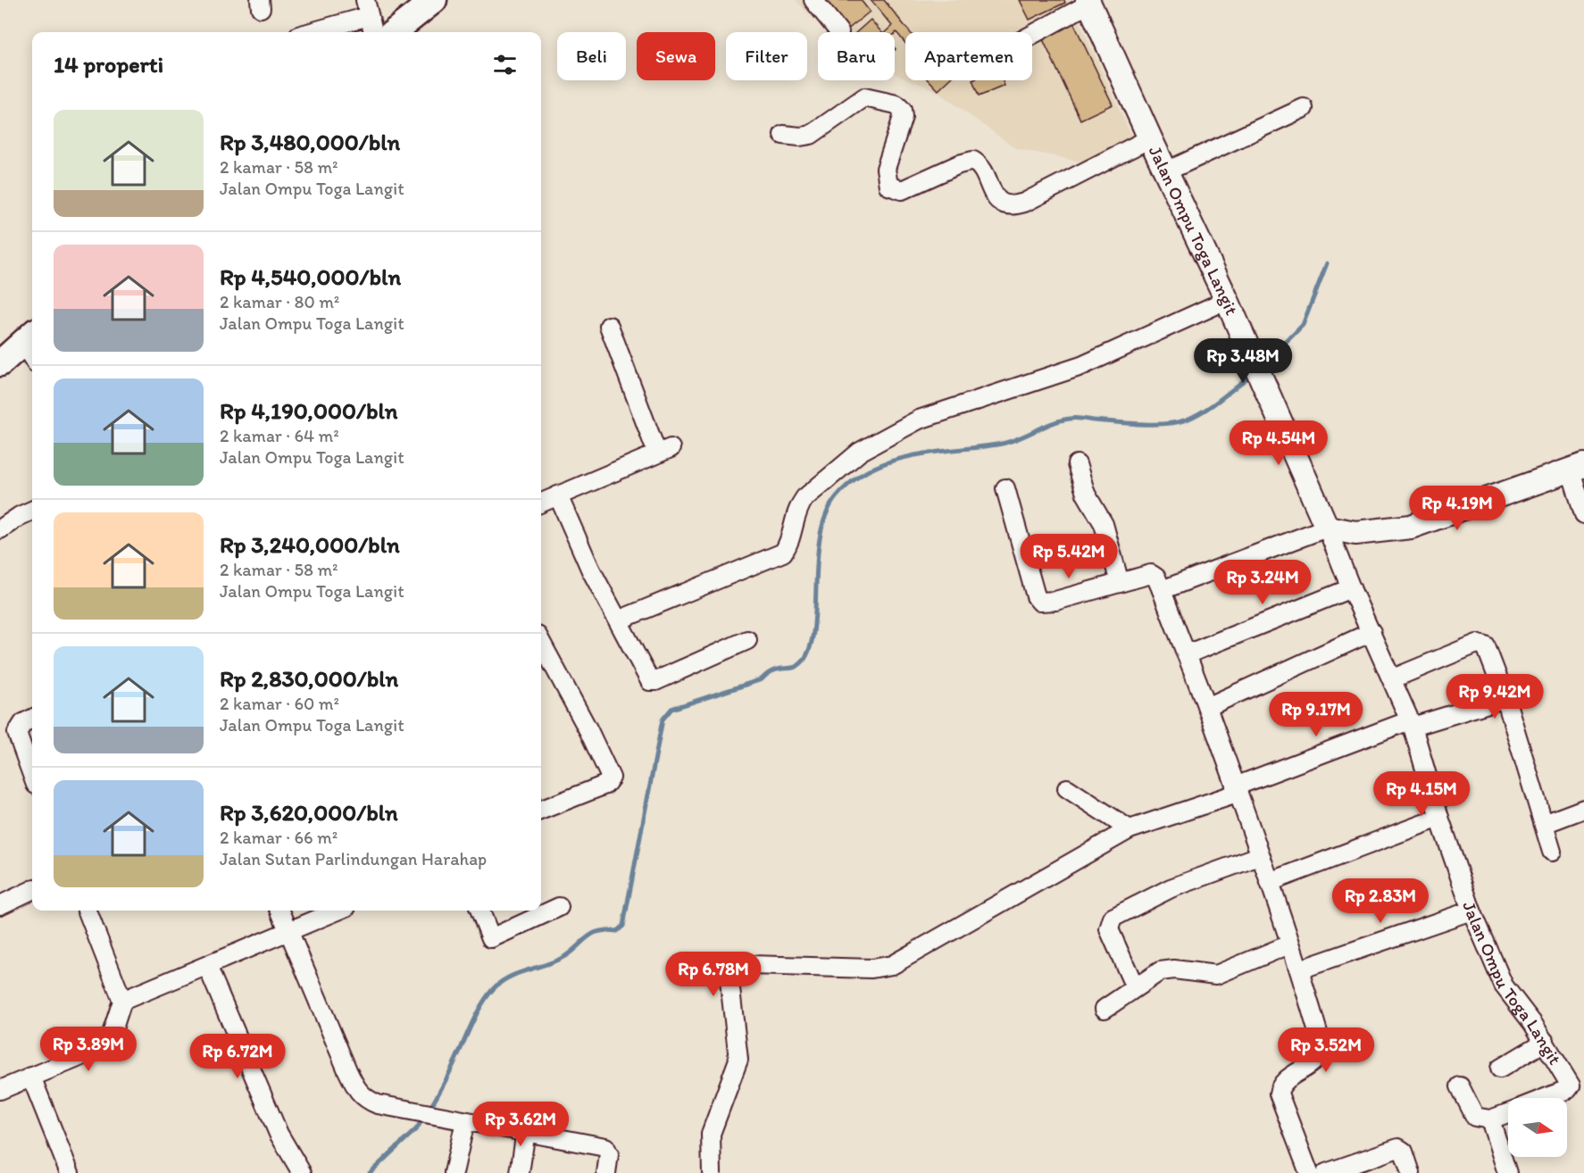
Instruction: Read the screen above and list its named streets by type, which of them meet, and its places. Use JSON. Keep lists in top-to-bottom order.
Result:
{
  "streets": {
    "main road": ["Jalan Ompu Toga Langit"]
  },
  "north": "right",
  "page": {
    "chip": [
      "Beli",
      "Sewa",
      "Filter",
      "Baru",
      "Apartemen"
    ],
    "heading": "14 properti",
    "list": [
      {
        "name": "Rp 3,480,000/bln",
        "note": "2 kamar · 58 m² · Jalan Ompu Toga Langit"
      },
      {
        "name": "Rp 4,540,000/bln",
        "note": "2 kamar · 80 m² · Jalan Ompu Toga Langit"
      },
      {
        "name": "Rp 4,190,000/bln",
        "note": "2 kamar · 64 m² · Jalan Ompu Toga Langit"
      },
      {
        "name": "Rp 3,240,000/bln",
        "note": "2 kamar · 58 m² · Jalan Ompu Toga Langit"
      },
      {
        "name": "Rp 2,830,000/bln",
        "note": "2 kamar · 60 m² · Jalan Ompu Toga Langit"
      },
      {
        "name": "Rp 3,620,000/bln",
        "note": "2 kamar · 66 m² · Jalan Sutan Parlindungan Harahap"
      }
    ],
    "price": [
      "Rp 3.48M",
      "Rp 4.54M",
      "Rp 4.19M",
      "Rp 5.42M",
      "Rp 3.24M",
      "Rp 9.42M",
      "Rp 9.17M",
      "Rp 4.15M",
      "Rp 2.83M",
      "Rp 6.78M",
      "Rp 3.89M",
      "Rp 3.52M",
      "Rp 6.72M",
      "Rp 3.62M"
    ]
  }
}
